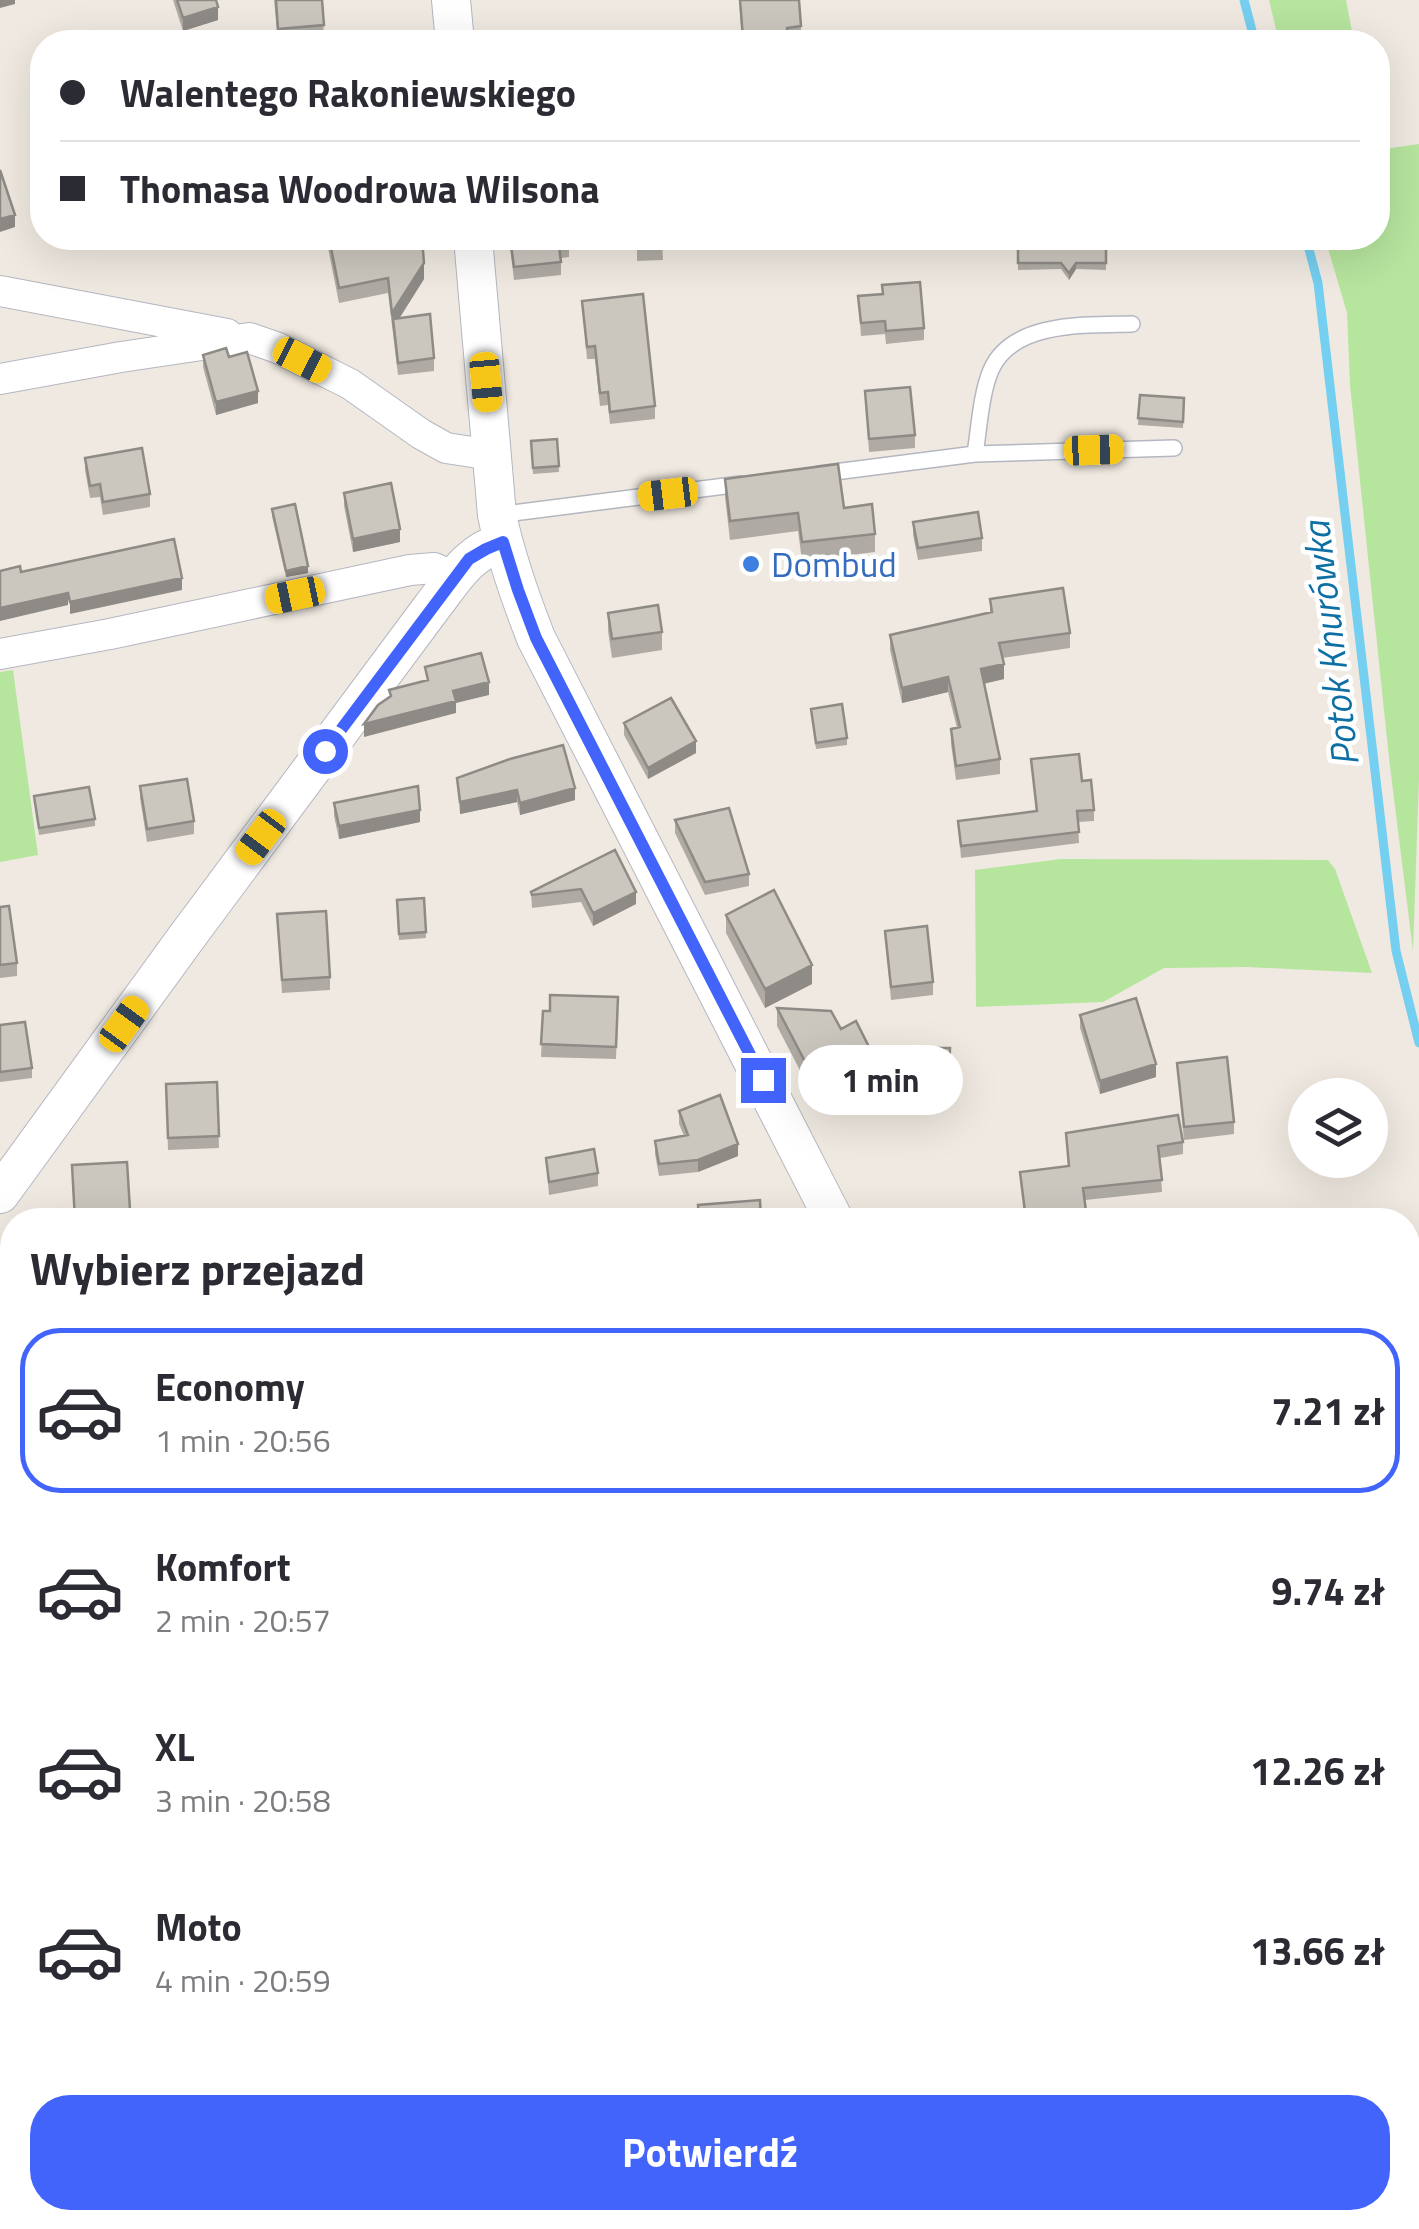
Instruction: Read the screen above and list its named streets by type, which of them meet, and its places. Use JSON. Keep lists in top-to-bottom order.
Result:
{
  "water": ["Potok Knurówka"],
  "places": ["Dombud"],
  "page": {
    "banner": ["Walentego Rakoniewskiego", "Thomasa Woodrowa Wilsona"],
    "bubble": "1 min",
    "heading": "Wybierz przejazd",
    "list": [
      {
        "name": "Economy",
        "note": "1 min · 20:56",
        "value": "7.21 zł"
      },
      {
        "name": "Komfort",
        "note": "2 min · 20:57",
        "value": "9.74 zł"
      },
      {
        "name": "XL",
        "note": "3 min · 20:58",
        "value": "12.26 zł"
      },
      {
        "name": "Moto",
        "note": "4 min · 20:59",
        "value": "13.66 zł"
      }
    ],
    "buttons": "Potwierdź"
  }
}
